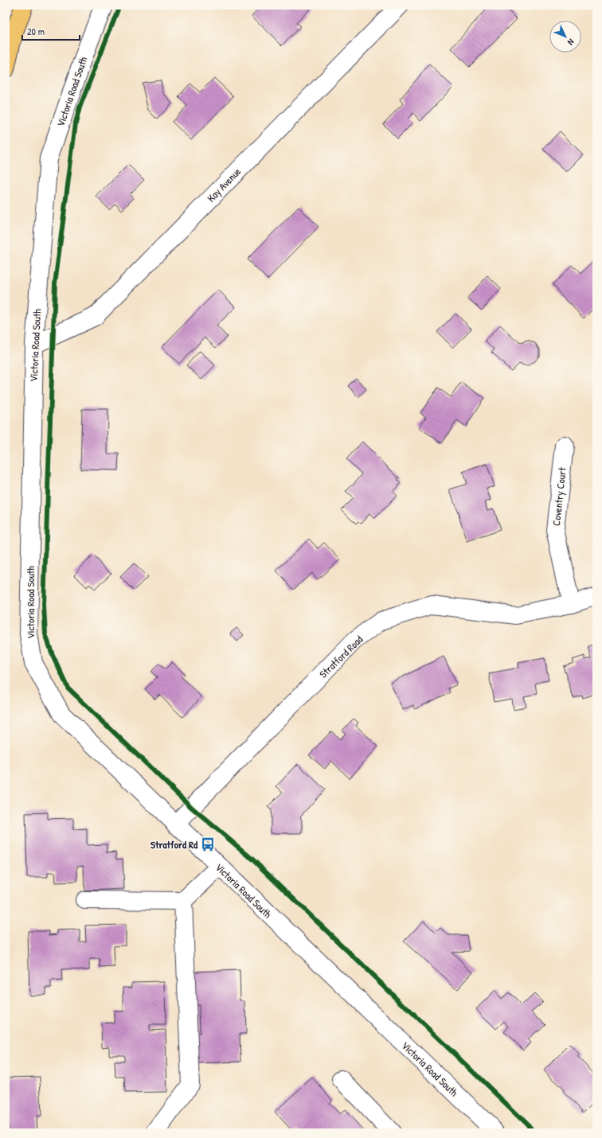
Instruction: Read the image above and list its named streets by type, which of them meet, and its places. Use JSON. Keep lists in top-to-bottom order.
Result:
{
  "streets": {
    "street": [
      "Victoria Road South",
      "Kay Avenue",
      "Coventry Court",
      "Stratford Road"
    ]
  },
  "crossings": [
    ["Victoria Road South", "Kay Avenue"],
    ["Victoria Road South", "Stratford Road"],
    ["Coventry Court", "Stratford Road"]
  ],
  "places": {
    "bus stop": ["Stratford Rd"]
  },
  "scale_bar": "20 m",
  "north": "bottom right"
}
